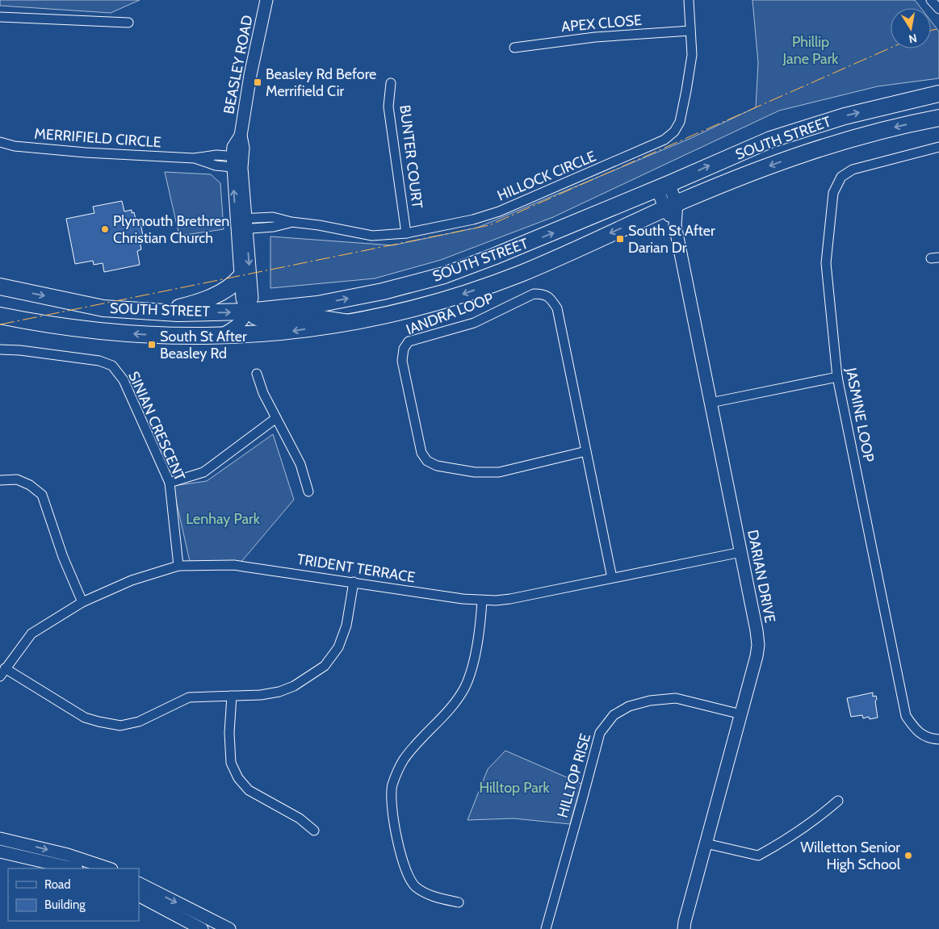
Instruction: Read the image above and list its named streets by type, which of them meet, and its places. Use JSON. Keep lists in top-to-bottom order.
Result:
{
  "streets": {
    "highway": ["SOUTH STREET"],
    "main road": ["BEASLEY ROAD", "DARIAN DRIVE"],
    "street": [
      "APEX CLOSE",
      "MERRIFIELD CIRCLE",
      "BUNTER COURT",
      "HILLOCK CIRCLE",
      "IANDRA LOOP",
      "JASMINE LOOP",
      "SINIAN CRESCENT",
      "TRIDENT TERRACE",
      "HILLTOP RISE"
    ]
  },
  "crossings": [
    ["APEX CLOSE", "HILLOCK CIRCLE"],
    ["BEASLEY ROAD", "MERRIFIELD CIRCLE"],
    ["BEASLEY ROAD", "SOUTH STREET"],
    ["BEASLEY ROAD", "HILLOCK CIRCLE"],
    ["SOUTH STREET", "DARIAN DRIVE"],
    ["BUNTER COURT", "HILLOCK CIRCLE"],
    ["IANDRA LOOP", "TRIDENT TERRACE"],
    ["SINIAN CRESCENT", "TRIDENT TERRACE"],
    ["TRIDENT TERRACE", "DARIAN DRIVE"],
    ["DARIAN DRIVE", "HILLTOP RISE"]
  ],
  "parks": ["Phillip Jane Park", "Lenhay Park", "Hilltop Park"],
  "places": {
    "transit": ["Beasley Rd Before Merrifield Cir", "South St After Darian Dr", "South St After Beasley Rd"],
    "other": ["Plymouth Brethren Christian Church", "Willetton Senior High School"]
  },
  "legend": ["Road", "Building"],
  "north": "bottom"
}
